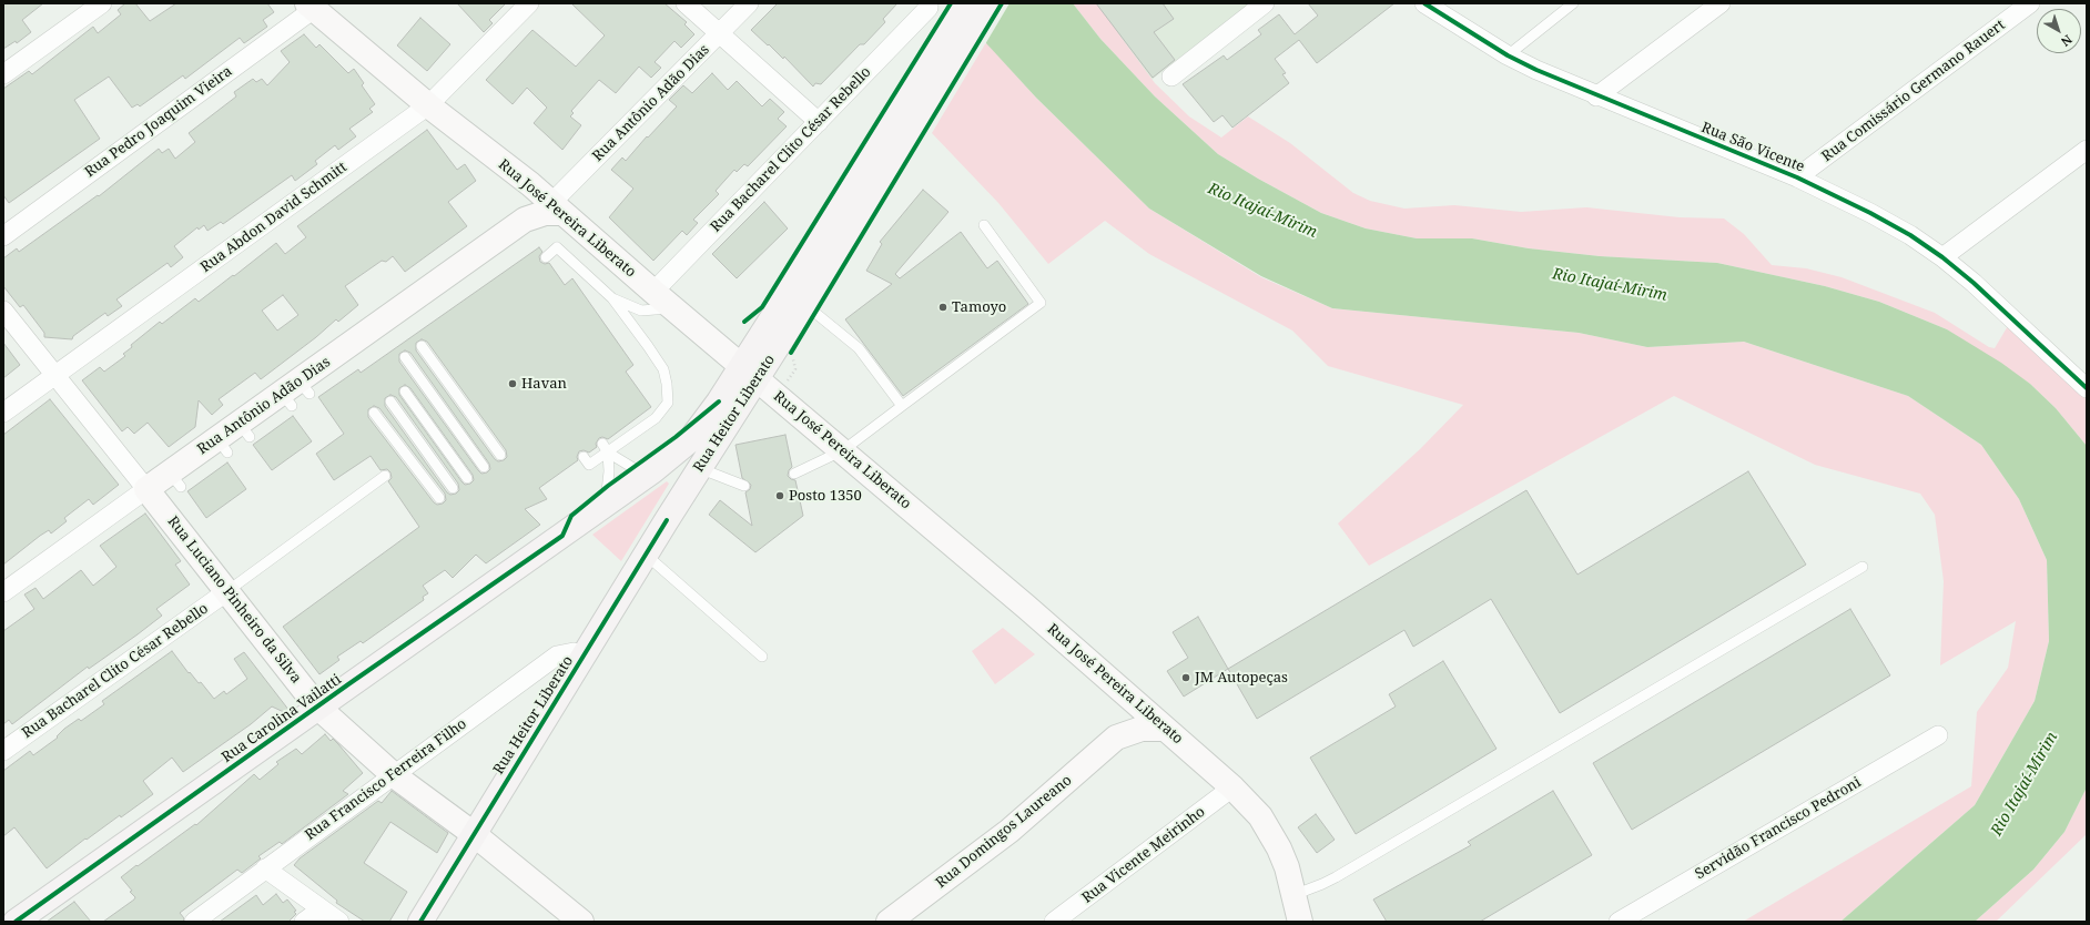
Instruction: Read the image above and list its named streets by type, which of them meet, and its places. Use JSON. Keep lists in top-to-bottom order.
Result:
{
  "streets": {
    "main road": [
      "Rua Antônio Adão Dias",
      "Rua José Pereira Liberato",
      "Rua Heitor Liberato",
      "Rua Luciano Pinheiro da Silva",
      "Rua Carolina Vailatti",
      "Rua Domingos Laureano"
    ],
    "street": [
      "Rua Comissário Germano Rauert",
      "Rua Pedro Joaquim Vieira",
      "Rua São Vicente",
      "Rua Bacharel Clito César Rebello",
      "Rua Abdon David Schmitt",
      "Rua Francisco Ferreira Filho",
      "Servidão Francisco Pedroni",
      "Rua Vicente Meirinho"
    ]
  },
  "crossings": [
    ["Rua Comissário Germano Rauert", "Rua São Vicente"],
    ["Rua Antônio Adão Dias", "Rua José Pereira Liberato"],
    ["Rua Antônio Adão Dias", "Rua Luciano Pinheiro da Silva"],
    ["Rua Pedro Joaquim Vieira", "Rua José Pereira Liberato"],
    ["Rua Bacharel Clito César Rebello", "Rua José Pereira Liberato"],
    ["Rua Bacharel Clito César Rebello", "Rua Luciano Pinheiro da Silva"],
    ["Rua Abdon David Schmitt", "Rua José Pereira Liberato"],
    ["Rua Abdon David Schmitt", "Rua Luciano Pinheiro da Silva"],
    ["Rua José Pereira Liberato", "Rua Heitor Liberato"],
    ["Rua José Pereira Liberato", "Rua Carolina Vailatti"],
    ["Rua José Pereira Liberato", "Rua Domingos Laureano"],
    ["Rua José Pereira Liberato", "Rua Vicente Meirinho"],
    ["Rua Heitor Liberato", "Rua Luciano Pinheiro da Silva"],
    ["Rua Heitor Liberato", "Rua Carolina Vailatti"],
    ["Rua Heitor Liberato", "Rua Francisco Ferreira Filho"],
    ["Rua Luciano Pinheiro da Silva", "Rua Carolina Vailatti"],
    ["Rua Luciano Pinheiro da Silva", "Rua Francisco Ferreira Filho"]
  ],
  "water": ["Rio Itajaí-Mirim"],
  "places": [
    "Tamoyo",
    "Havan",
    "Posto 1350",
    "JM Autopeças"
  ],
  "north": "bottom right"
}
